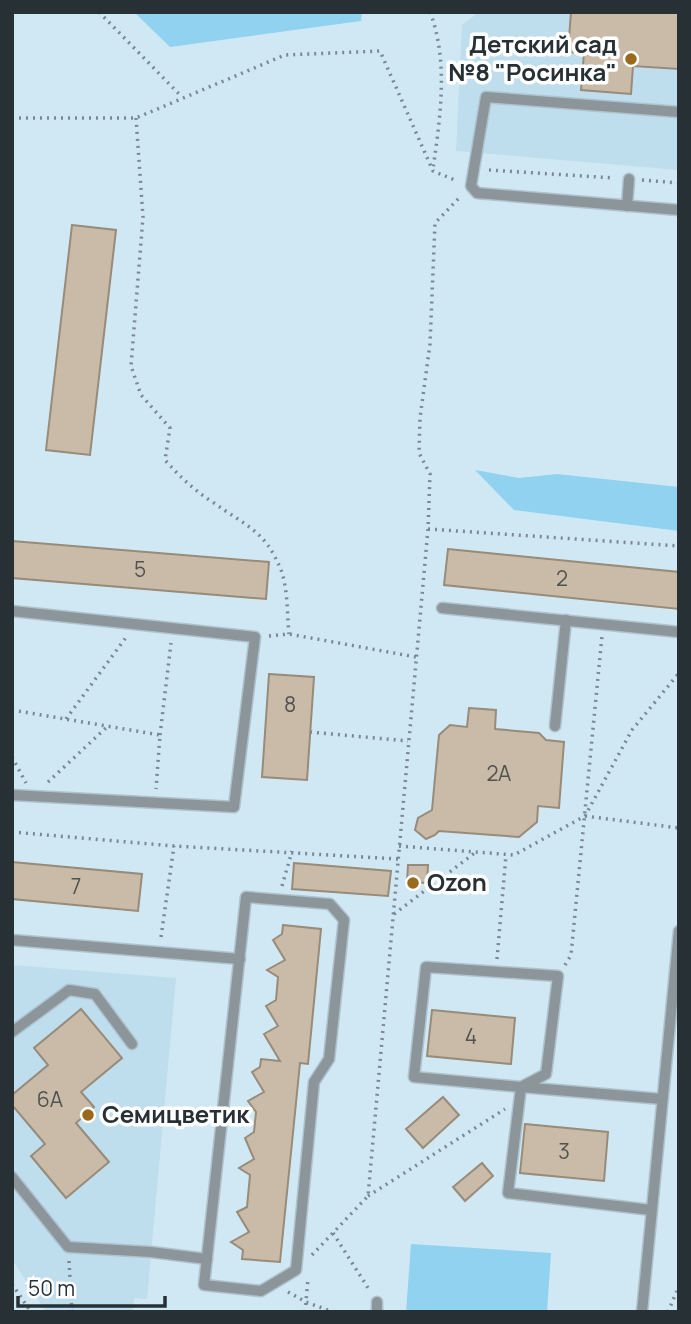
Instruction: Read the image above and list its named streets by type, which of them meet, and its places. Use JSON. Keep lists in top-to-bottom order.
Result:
{
  "places": ["Детский сад №8 \"Росинка\"", "Ozon", "Семицветик"],
  "house_numbers": [
    "5",
    "2",
    "8",
    "2А",
    "7",
    "4",
    "6А",
    "3"
  ],
  "scale_bar": "50 m"
}
